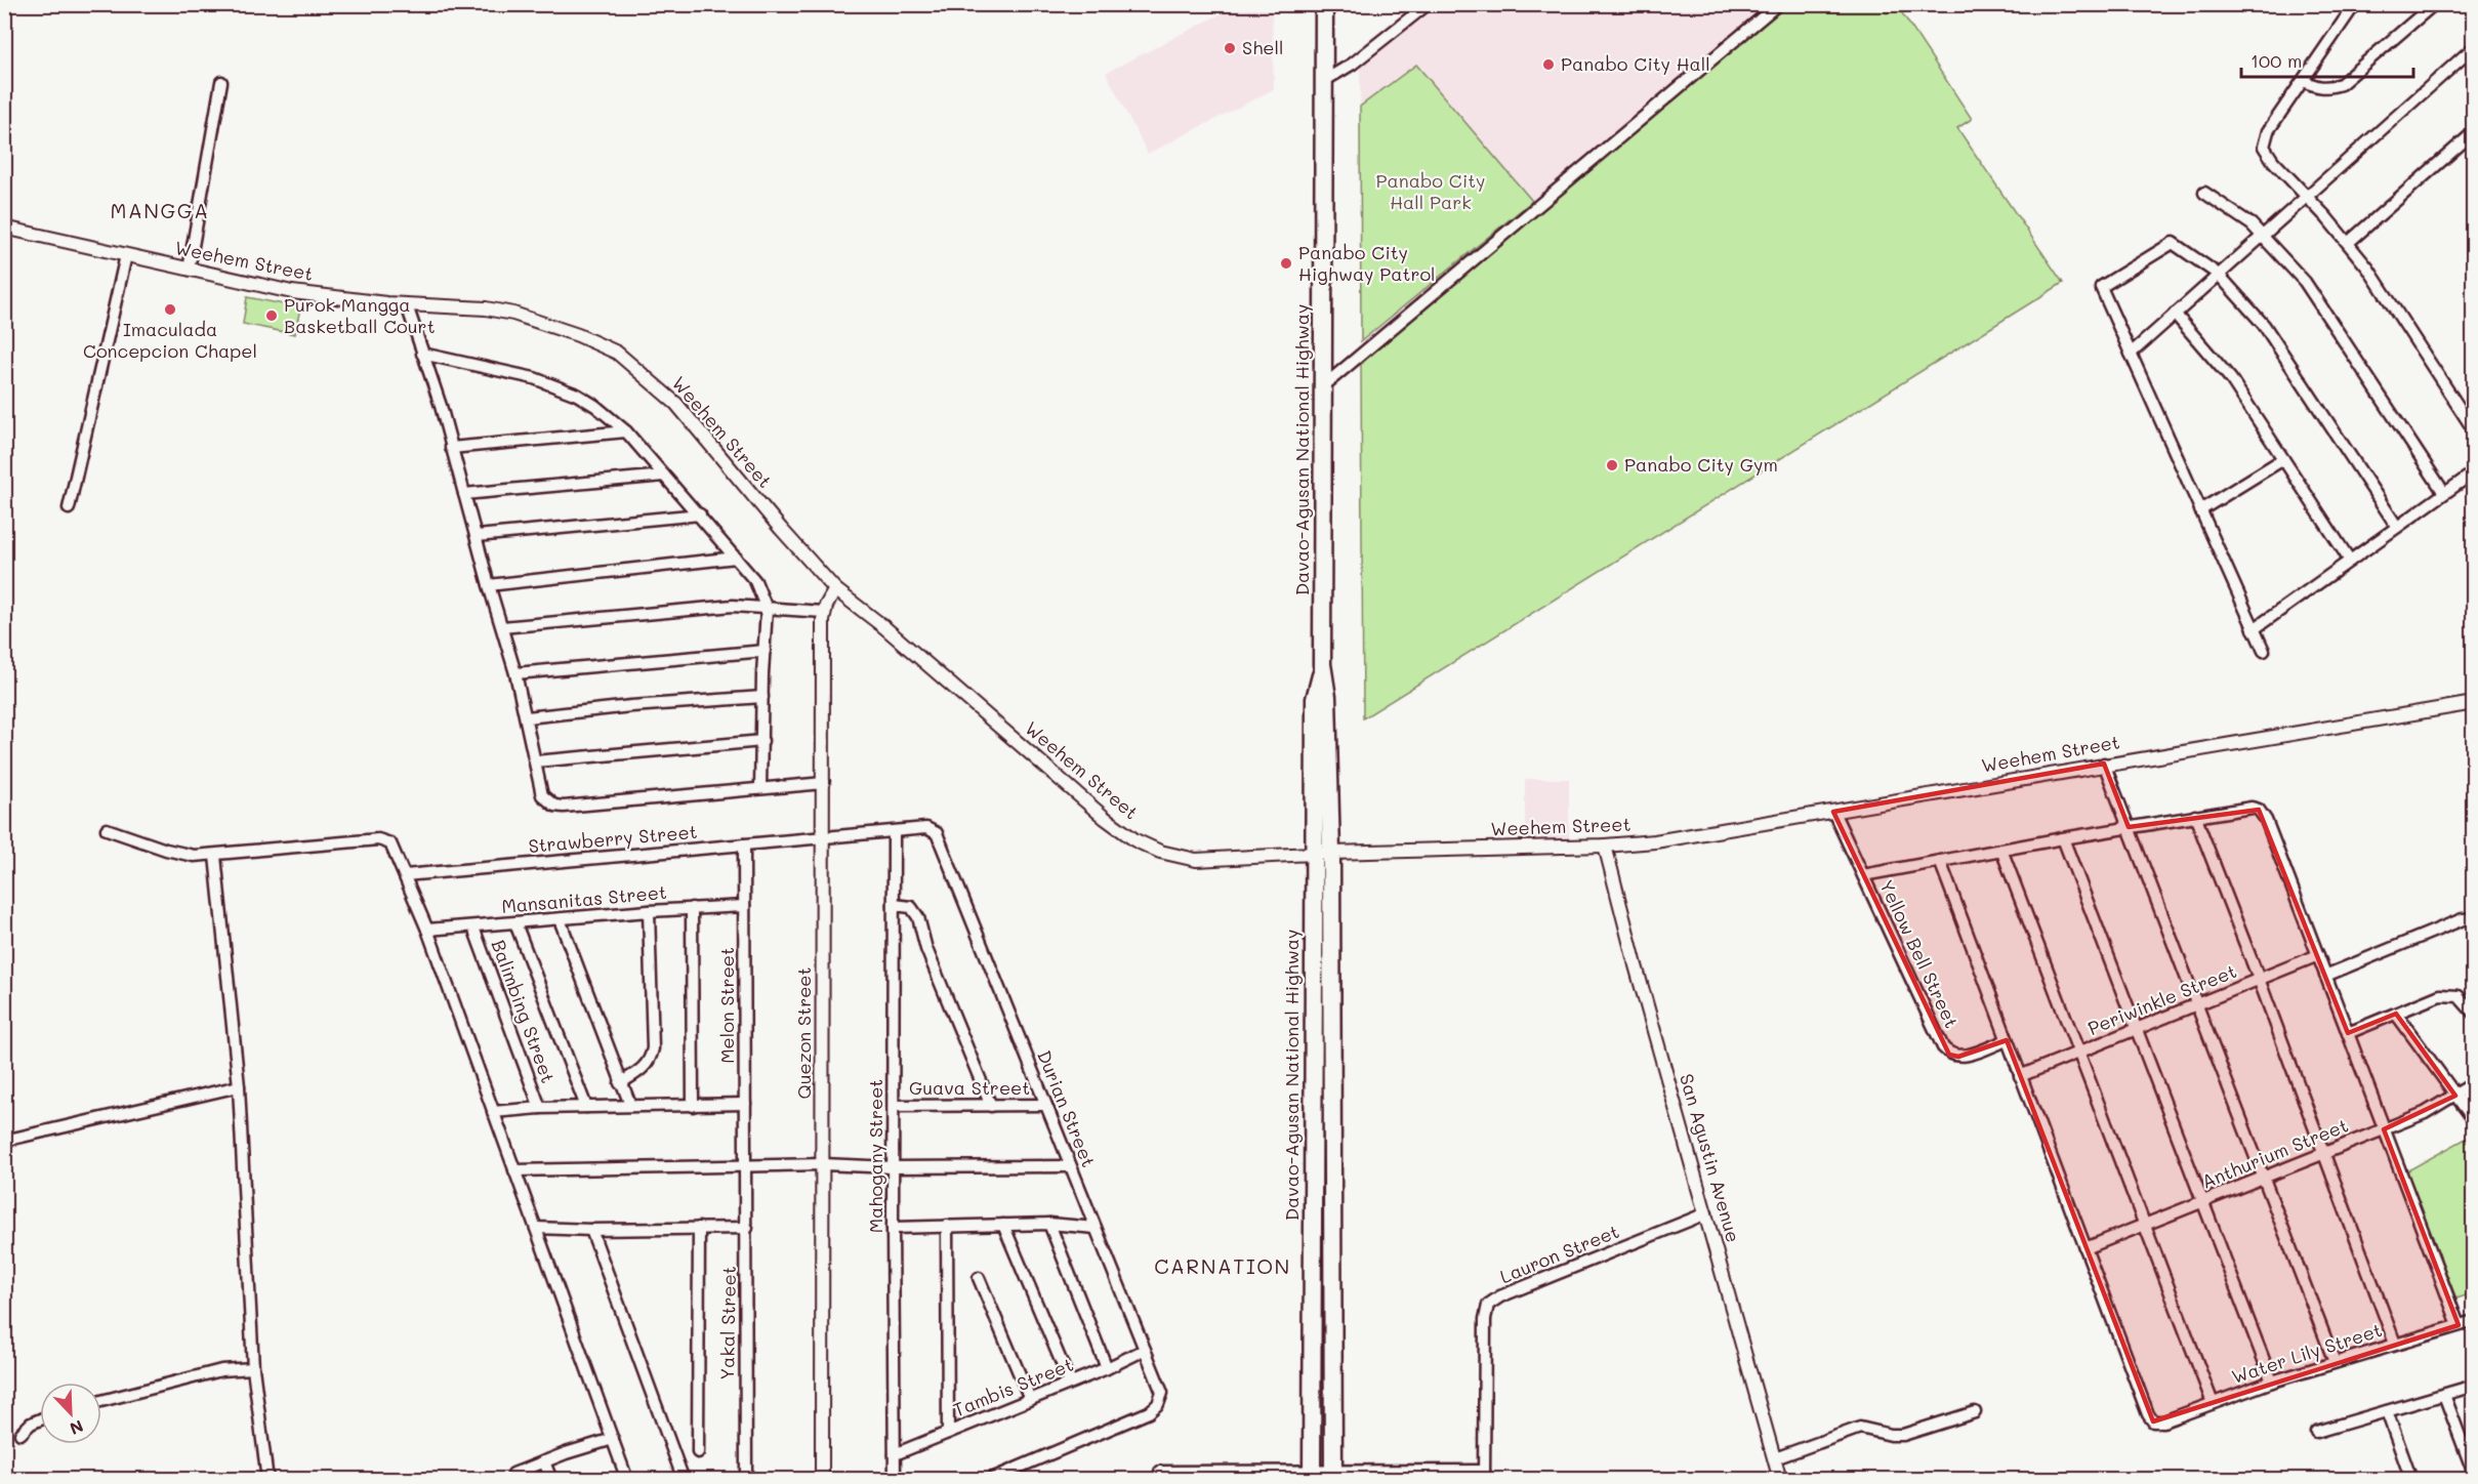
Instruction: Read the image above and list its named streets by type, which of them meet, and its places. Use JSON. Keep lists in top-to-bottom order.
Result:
{
  "streets": {
    "highway": ["Davao-Agusan National Highway"],
    "street": [
      "Weehem Street",
      "Strawberry Street",
      "Mansanitas Street",
      "Yellow Bell Street",
      "Periwinkle Street",
      "Melon Street",
      "Balimbing Street",
      "Quezon Street",
      "Guava Street",
      "Durian Street",
      "Anthurium Street",
      "Mahogany Street",
      "San Agustin Avenue",
      "Lauron Street",
      "Yakal Street",
      "Water Lily Street",
      "Tambis Street"
    ]
  },
  "crossings": [
    ["Weehem Street", "Davao-Agusan National Highway"],
    ["Weehem Street", "Yellow Bell Street"],
    ["Weehem Street", "Quezon Street"],
    ["Weehem Street", "San Agustin Avenue"],
    ["Strawberry Street", "Melon Street"],
    ["Strawberry Street", "Quezon Street"],
    ["Strawberry Street", "Durian Street"],
    ["Strawberry Street", "Mahogany Street"],
    ["Mansanitas Street", "Melon Street"],
    ["Mansanitas Street", "Balimbing Street"],
    ["Melon Street", "Yakal Street"],
    ["Guava Street", "Durian Street"],
    ["Guava Street", "Mahogany Street"],
    ["Durian Street", "Tambis Street"],
    ["Anthurium Street", "Water Lily Street"],
    ["Mahogany Street", "Tambis Street"],
    ["San Agustin Avenue", "Lauron Street"]
  ],
  "districts": ["MANGGA", "CARNATION"],
  "parks": ["Panabo City Hall Park"],
  "places": [
    "Shell",
    "Panabo City Hall",
    "Panabo City Highway Patrol",
    "Imaculada Concepcion Chapel",
    "Purok Mangga Basketball Court",
    "Panabo City Gym"
  ],
  "scale_bar": "100 m",
  "north": "bottom right"
}
